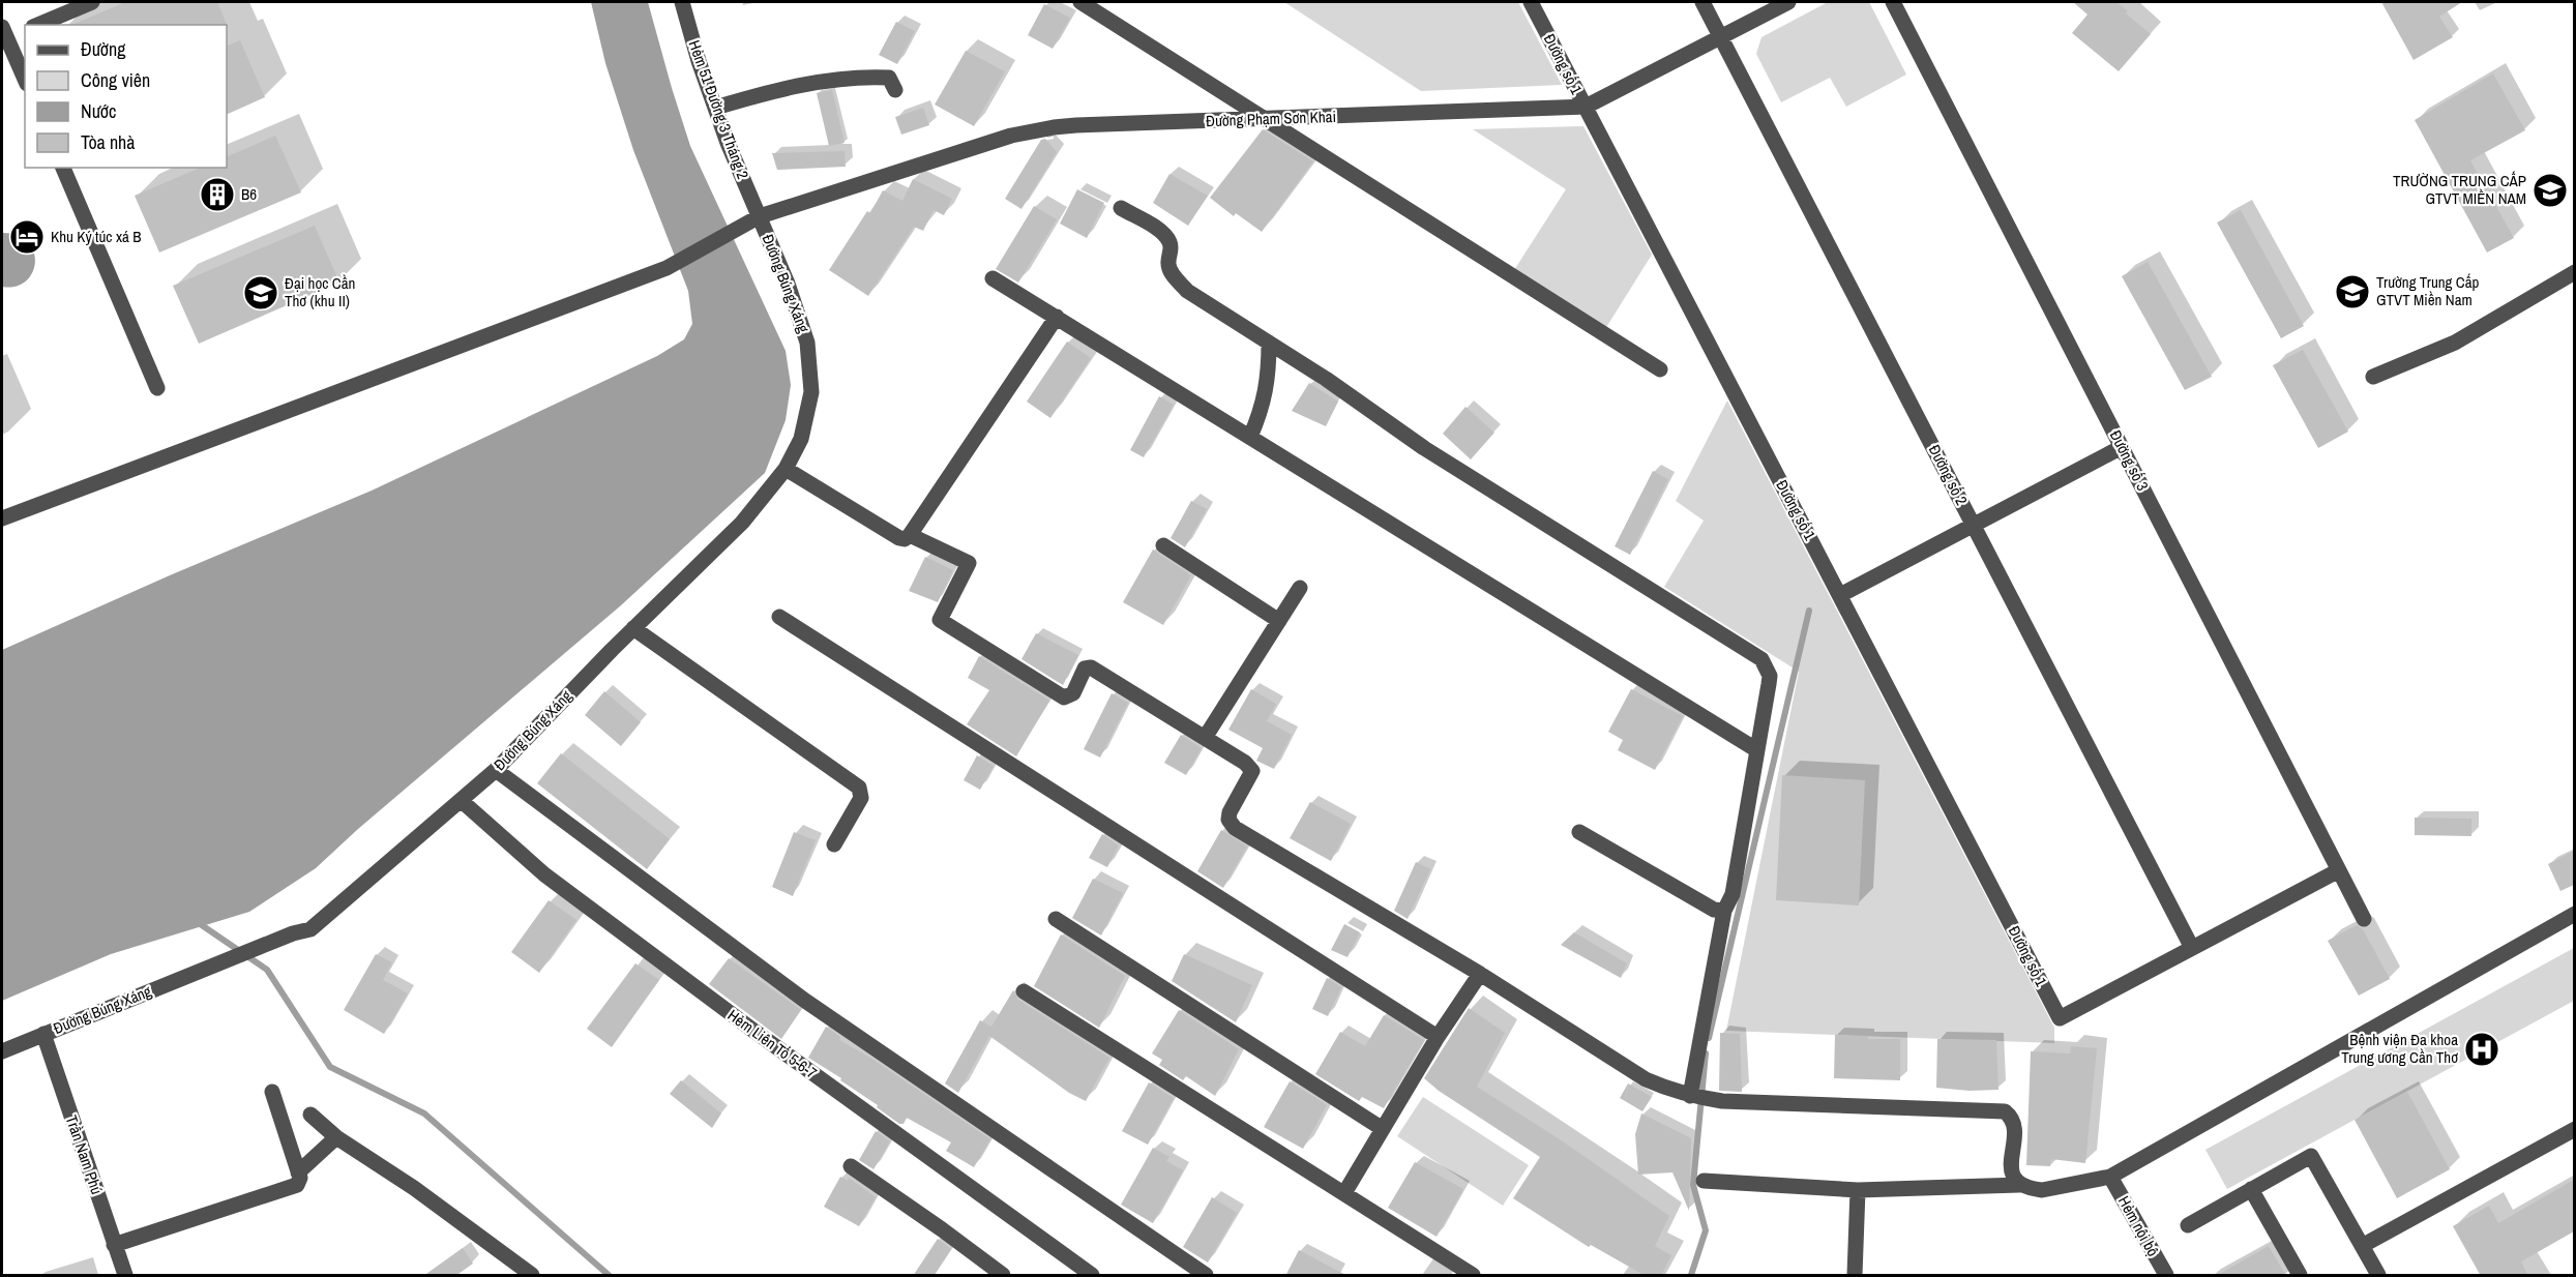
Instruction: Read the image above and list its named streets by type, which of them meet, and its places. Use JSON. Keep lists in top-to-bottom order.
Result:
{
  "streets": {
    "street": [
      "Đường số 1",
      "Hẻm 51 Đường 3 Tháng 2",
      "Đường Phạm Sơn Khai",
      "Đường Búng Xáng",
      "Đường số 3",
      "Đường số 2",
      "Hẻm Liên Tổ 5-6-7",
      "Trần Nam Phú",
      "Hẻm nội bộ"
    ]
  },
  "crossings": [
    ["Đường số 1", "Đường Phạm Sơn Khai"],
    ["Đường số 1", "Đường số 2"],
    ["Hẻm 51 Đường 3 Tháng 2", "Đường Phạm Sơn Khai"],
    ["Hẻm 51 Đường 3 Tháng 2", "Đường Búng Xáng"],
    ["Đường Phạm Sơn Khai", "Đường Búng Xáng"],
    ["Đường Phạm Sơn Khai", "Đường số 2"],
    ["Đường Búng Xáng", "Hẻm Liên Tổ 5-6-7"],
    ["Đường Búng Xáng", "Trần Nam Phú"]
  ],
  "places": {
    "school or university": ["TRƯỜNG TRUNG CẤP GTVT MIỀN NAM", "Trường Trung Cấp GTVT Miền Nam", "Đại học Cần Thơ (khu II)"],
    "building": ["B6"],
    "hotel": ["Khu Ký túc xá B"],
    "hospital": ["Bệnh viện Đa khoa Trung ương Cần Thơ"]
  },
  "legend": [
    "Đường",
    "Công viên",
    "Nước",
    "Tòa nhà"
  ]
}
